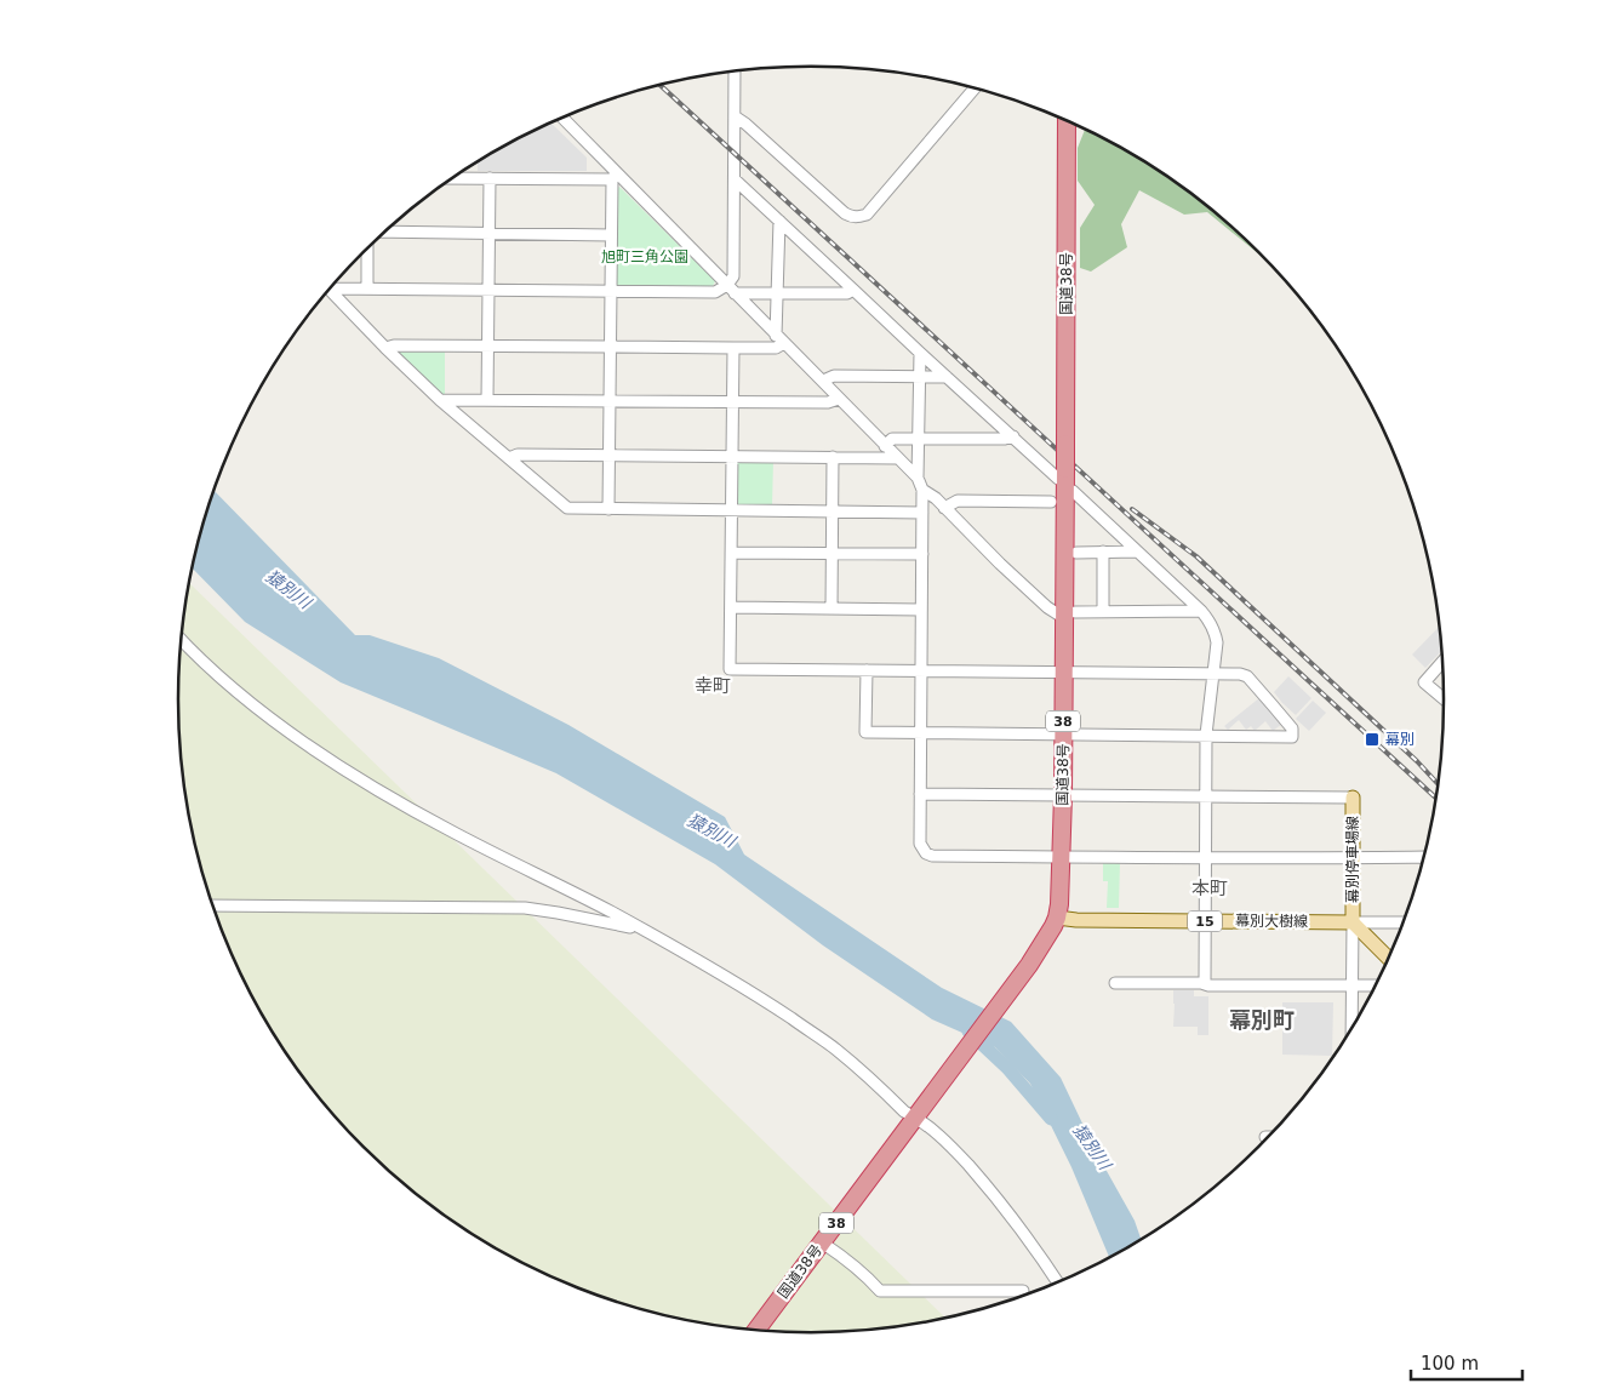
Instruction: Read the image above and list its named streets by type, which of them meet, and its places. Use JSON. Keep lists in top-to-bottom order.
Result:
{
  "streets": {
    "highway": ["国道38号", "38"],
    "main road": ["幕別停車場線", "15", "幕別大樹線"]
  },
  "crossings": [
    ["国道38号", "幕別大樹線"],
    ["幕別停車場線", "幕別大樹線"]
  ],
  "districts": ["幸町", "本町", "幕別町"],
  "water": ["猿別川"],
  "parks": ["旭町三角公園"],
  "places": {
    "transit": ["幕別"]
  },
  "scale_bar": "100 m"
}
